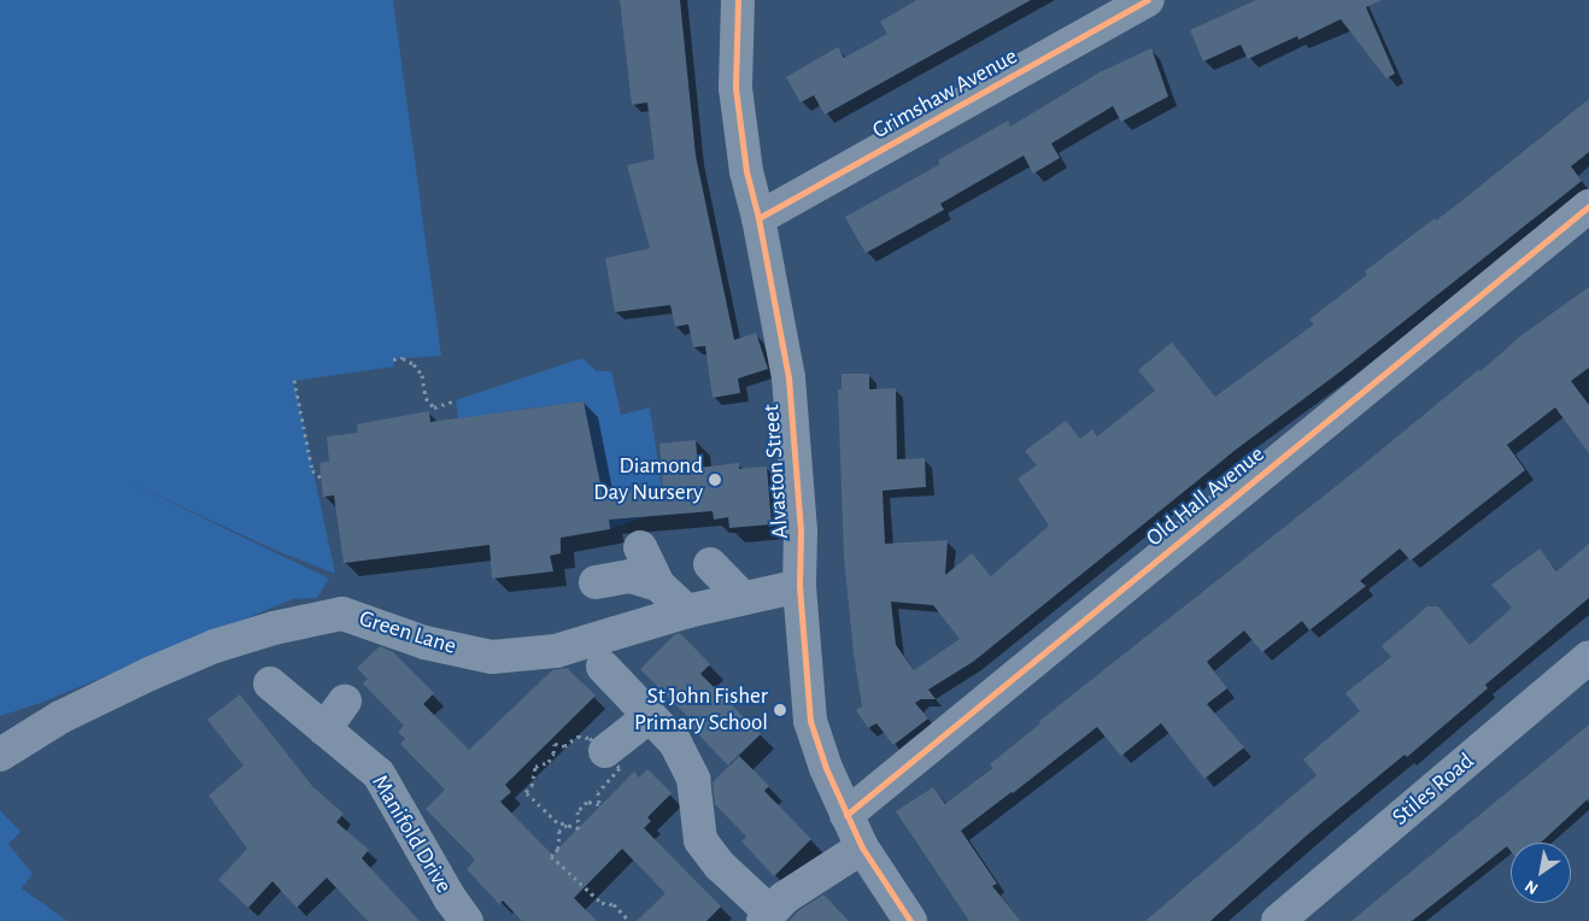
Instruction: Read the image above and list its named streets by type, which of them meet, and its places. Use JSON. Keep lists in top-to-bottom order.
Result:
{
  "streets": {
    "street": [
      "Grimshaw Avenue",
      "Alvaston Street",
      "Old Hall Avenue",
      "Green Lane",
      "Stiles Road",
      "Manifold Drive"
    ]
  },
  "crossings": [
    ["Grimshaw Avenue", "Alvaston Street"],
    ["Alvaston Street", "Old Hall Avenue"],
    ["Alvaston Street", "Green Lane"]
  ],
  "places": ["Diamond Day Nursery", "St John Fisher Primary School"],
  "north": "bottom left"
}
